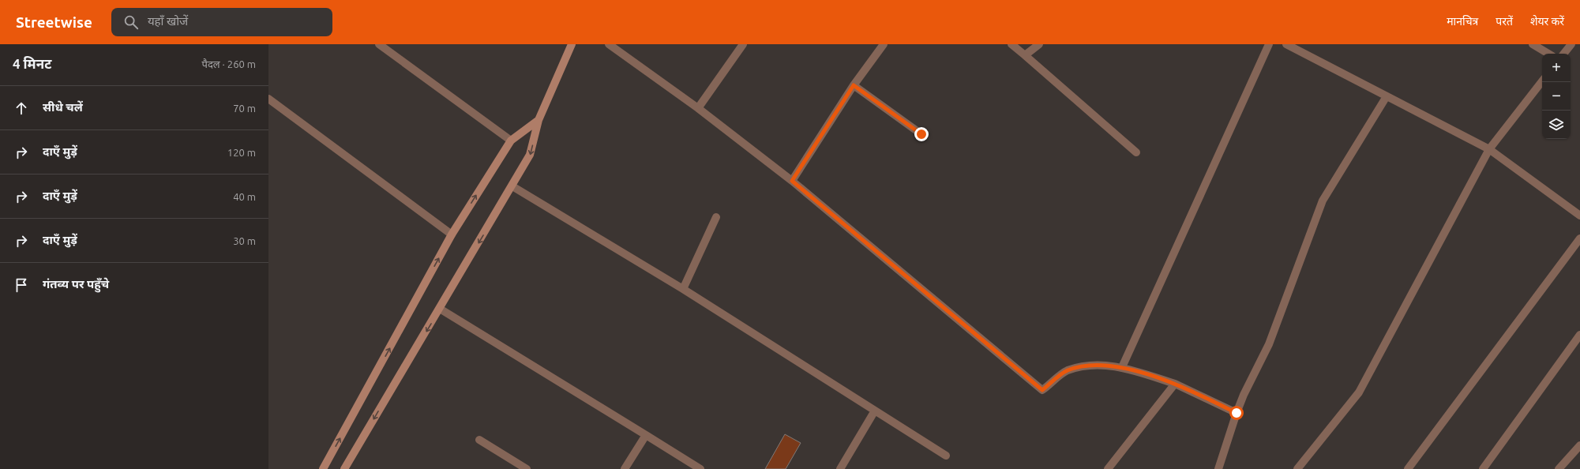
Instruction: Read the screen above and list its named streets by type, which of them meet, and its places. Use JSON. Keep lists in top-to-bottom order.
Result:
{
  "page": {
    "header": "Streetwise",
    "search": "यहाँ खोजें",
    "nav": ["मानचित्र", "परतें", "शेयर करें"],
    "heading": ["4 मिनट", "पैदल · 260 m"],
    "map_buttons": ["+", "−"],
    "list": [
      ["सीधे चलें", "70 m"],
      ["दाएँ मुड़ें", "120 m"],
      ["दाएँ मुड़ें", "40 m"],
      ["दाएँ मुड़ें", "30 m"],
      "गंतव्य पर पहुँचे"
    ]
  }
}
